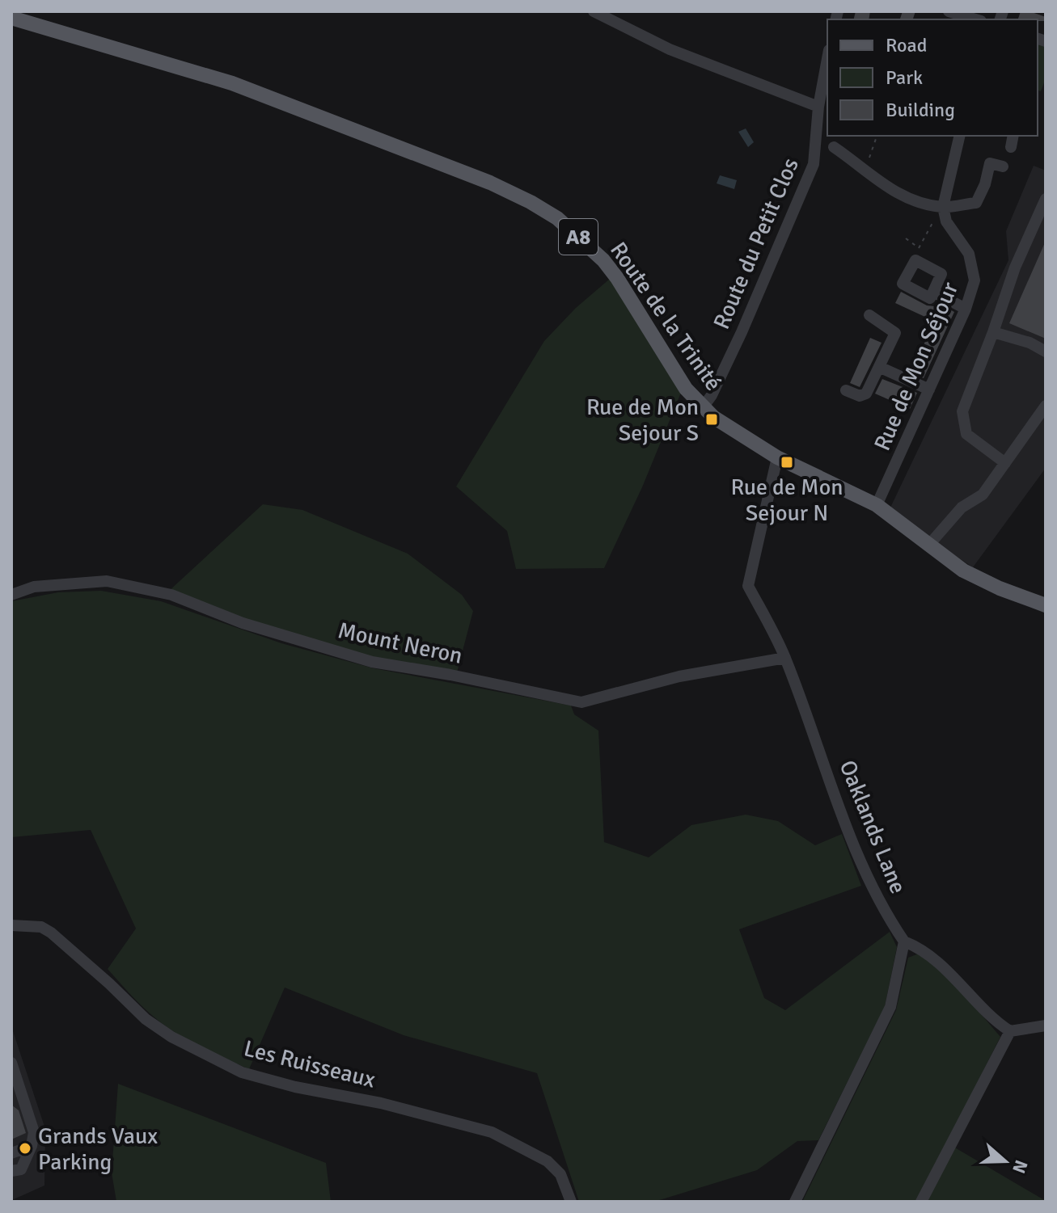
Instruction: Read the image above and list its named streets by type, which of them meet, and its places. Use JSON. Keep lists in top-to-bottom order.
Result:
{
  "streets": {
    "main road": ["A8", "Route de la Trinité"],
    "street": [
      "Route du Petit Clos",
      "Rue de Mon Séjour",
      "Mount Neron",
      "Oaklands Lane",
      "Les Ruisseaux"
    ]
  },
  "crossings": [
    ["Route du Petit Clos", "Route de la Trinité"],
    ["Route de la Trinité", "Rue de Mon Séjour"],
    ["Route de la Trinité", "Oaklands Lane"],
    ["Mount Neron", "Oaklands Lane"]
  ],
  "places": {
    "transit": ["Rue de Mon Sejour S", "Rue de Mon Sejour N"],
    "other": ["Grands Vaux Parking"]
  },
  "legend": ["Road", "Park", "Building"],
  "north": "right"
}
